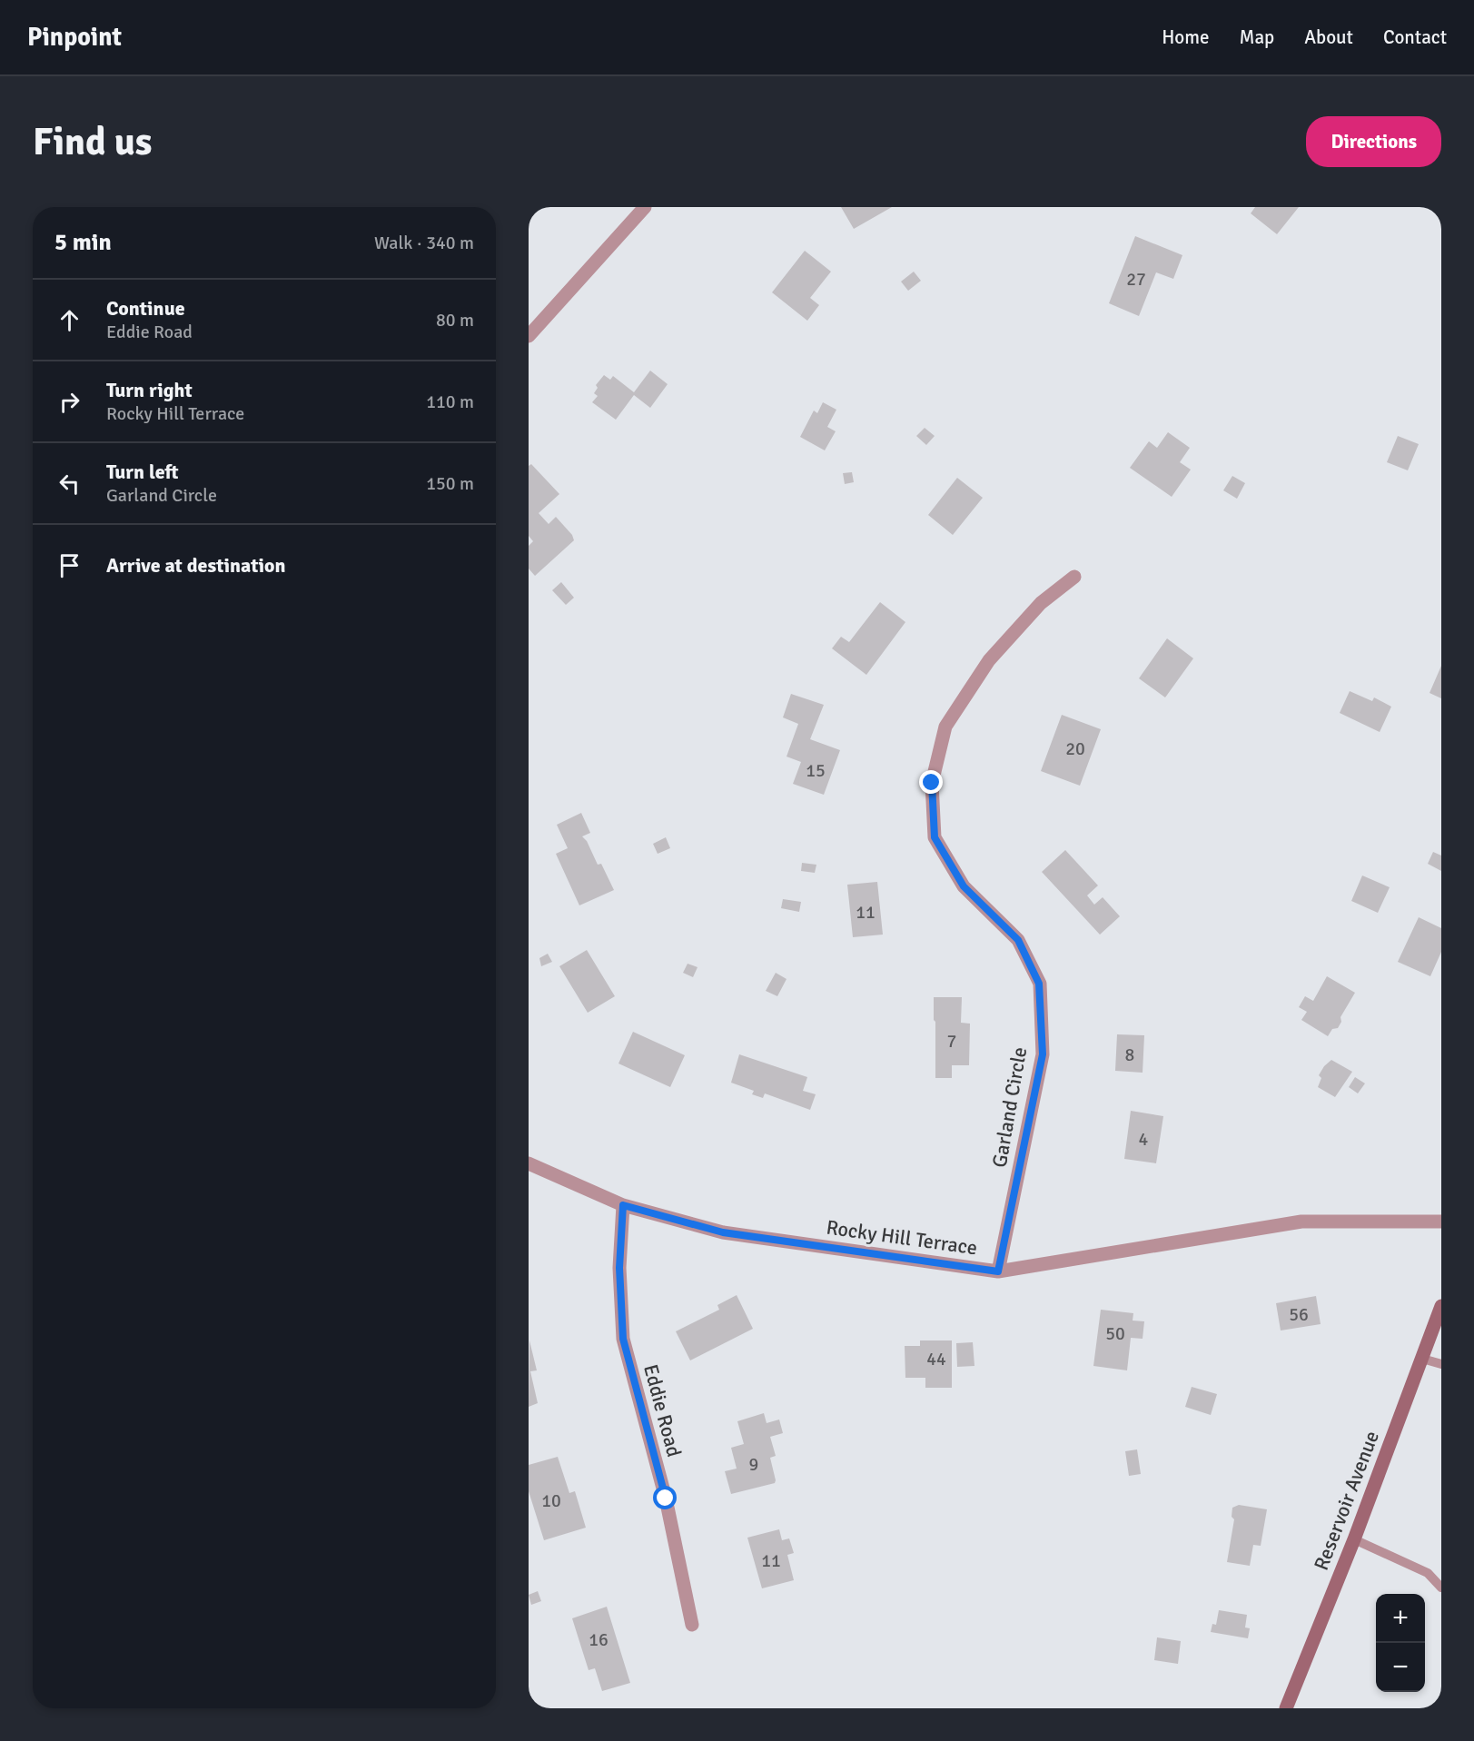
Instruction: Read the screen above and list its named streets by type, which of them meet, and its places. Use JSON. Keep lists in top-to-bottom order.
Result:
{
  "streets": {
    "main road": ["Reservoir Avenue"],
    "street": ["Garland Circle", "Rocky Hill Terrace", "Eddie Road"]
  },
  "crossings": [
    ["Garland Circle", "Rocky Hill Terrace"],
    ["Rocky Hill Terrace", "Eddie Road"]
  ],
  "house_numbers": [
    "27",
    "20",
    "15",
    "11",
    "7",
    "8",
    "4",
    "56",
    "50",
    "44",
    "9",
    "10",
    "11",
    "16"
  ],
  "page": {
    "header": "Pinpoint",
    "nav": [
      "Home",
      "Map",
      "About",
      "Contact"
    ],
    "buttons": "Directions",
    "title": "Find us",
    "heading": ["5 min", "Walk · 340 m"],
    "list": [
      ["Continue", "Eddie Road", "80 m"],
      ["Turn right", "Rocky Hill Terrace", "110 m"],
      ["Turn left", "Garland Circle", "150 m"],
      "Arrive at destination"
    ],
    "map_buttons": ["+", "−"]
  }
}
